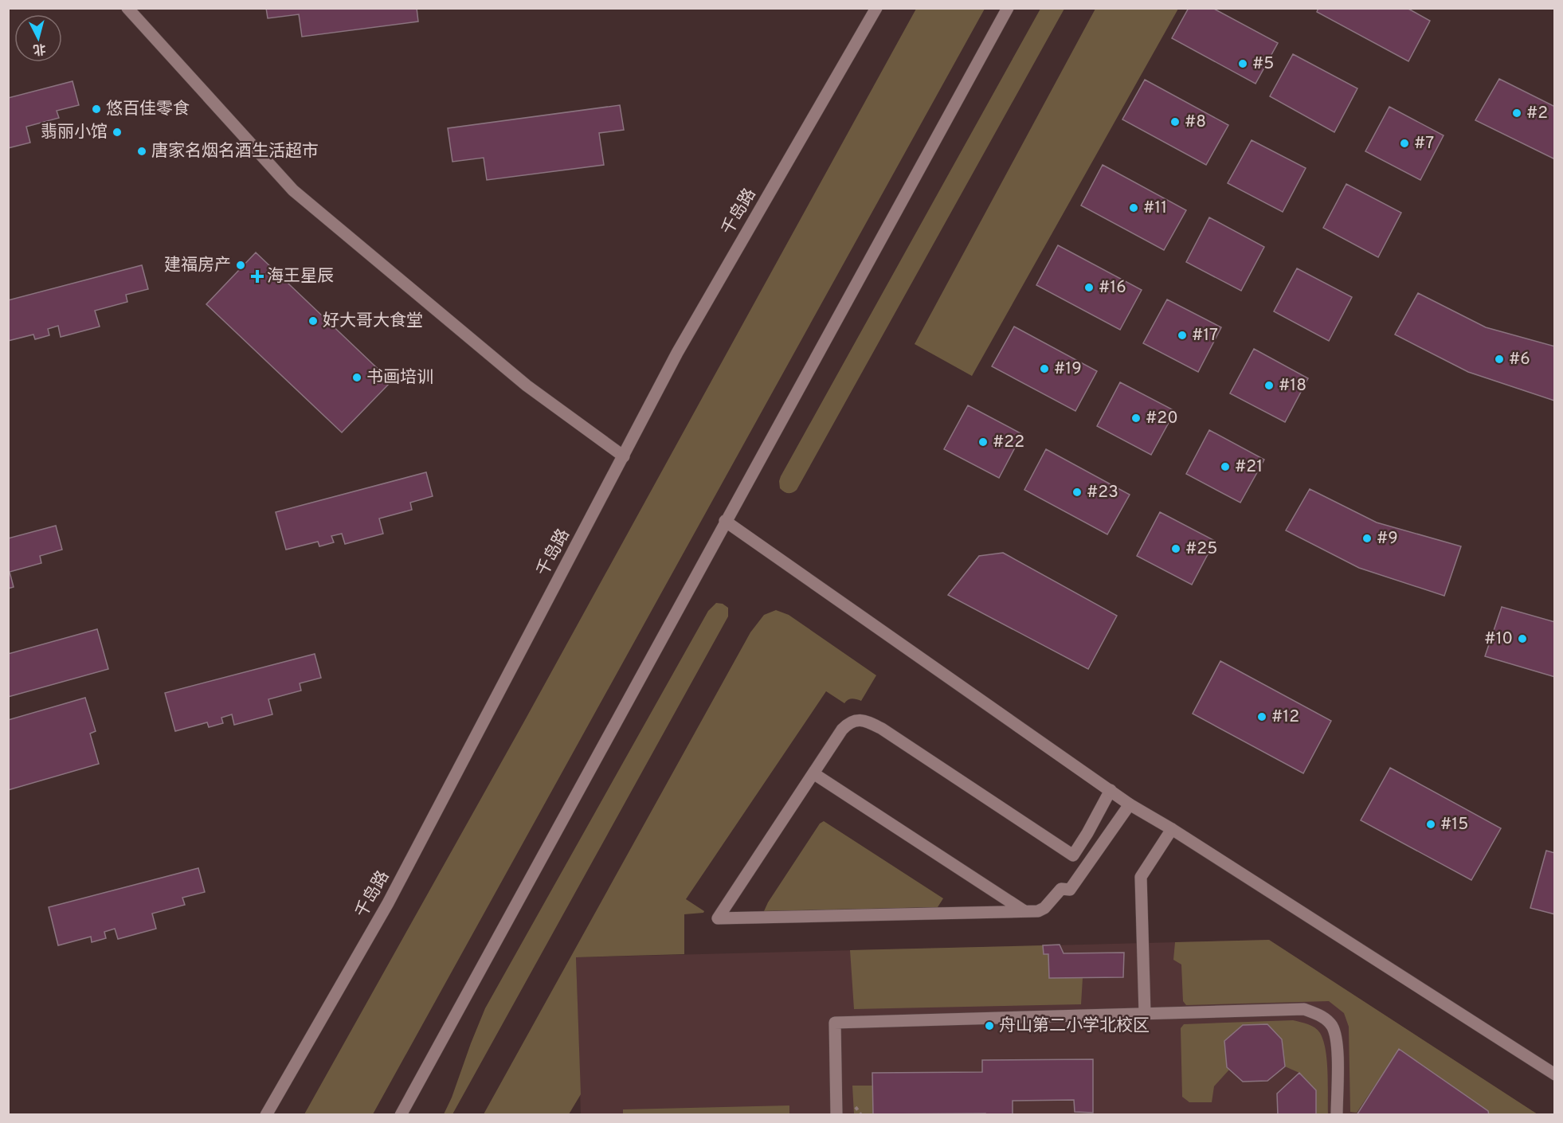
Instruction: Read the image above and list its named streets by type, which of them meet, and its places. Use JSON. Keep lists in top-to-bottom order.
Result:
{
  "streets": {
    "street": ["千岛路"]
  },
  "places": {
    "other": [
      "#5",
      "悠百佳零食",
      "#2",
      "#8",
      "翡丽小馆",
      "#7",
      "唐家名烟名酒生活超市",
      "#11",
      "建福房产",
      "#16",
      "好大哥大食堂",
      "#17",
      "#6",
      "#19",
      "书画培训",
      "#18",
      "#20",
      "#22",
      "#21",
      "#23",
      "#9",
      "#25",
      "#10",
      "#12",
      "#15",
      "舟山第二小学北校区"
    ],
    "health": ["海王星辰"]
  },
  "north": "bottom"
}
